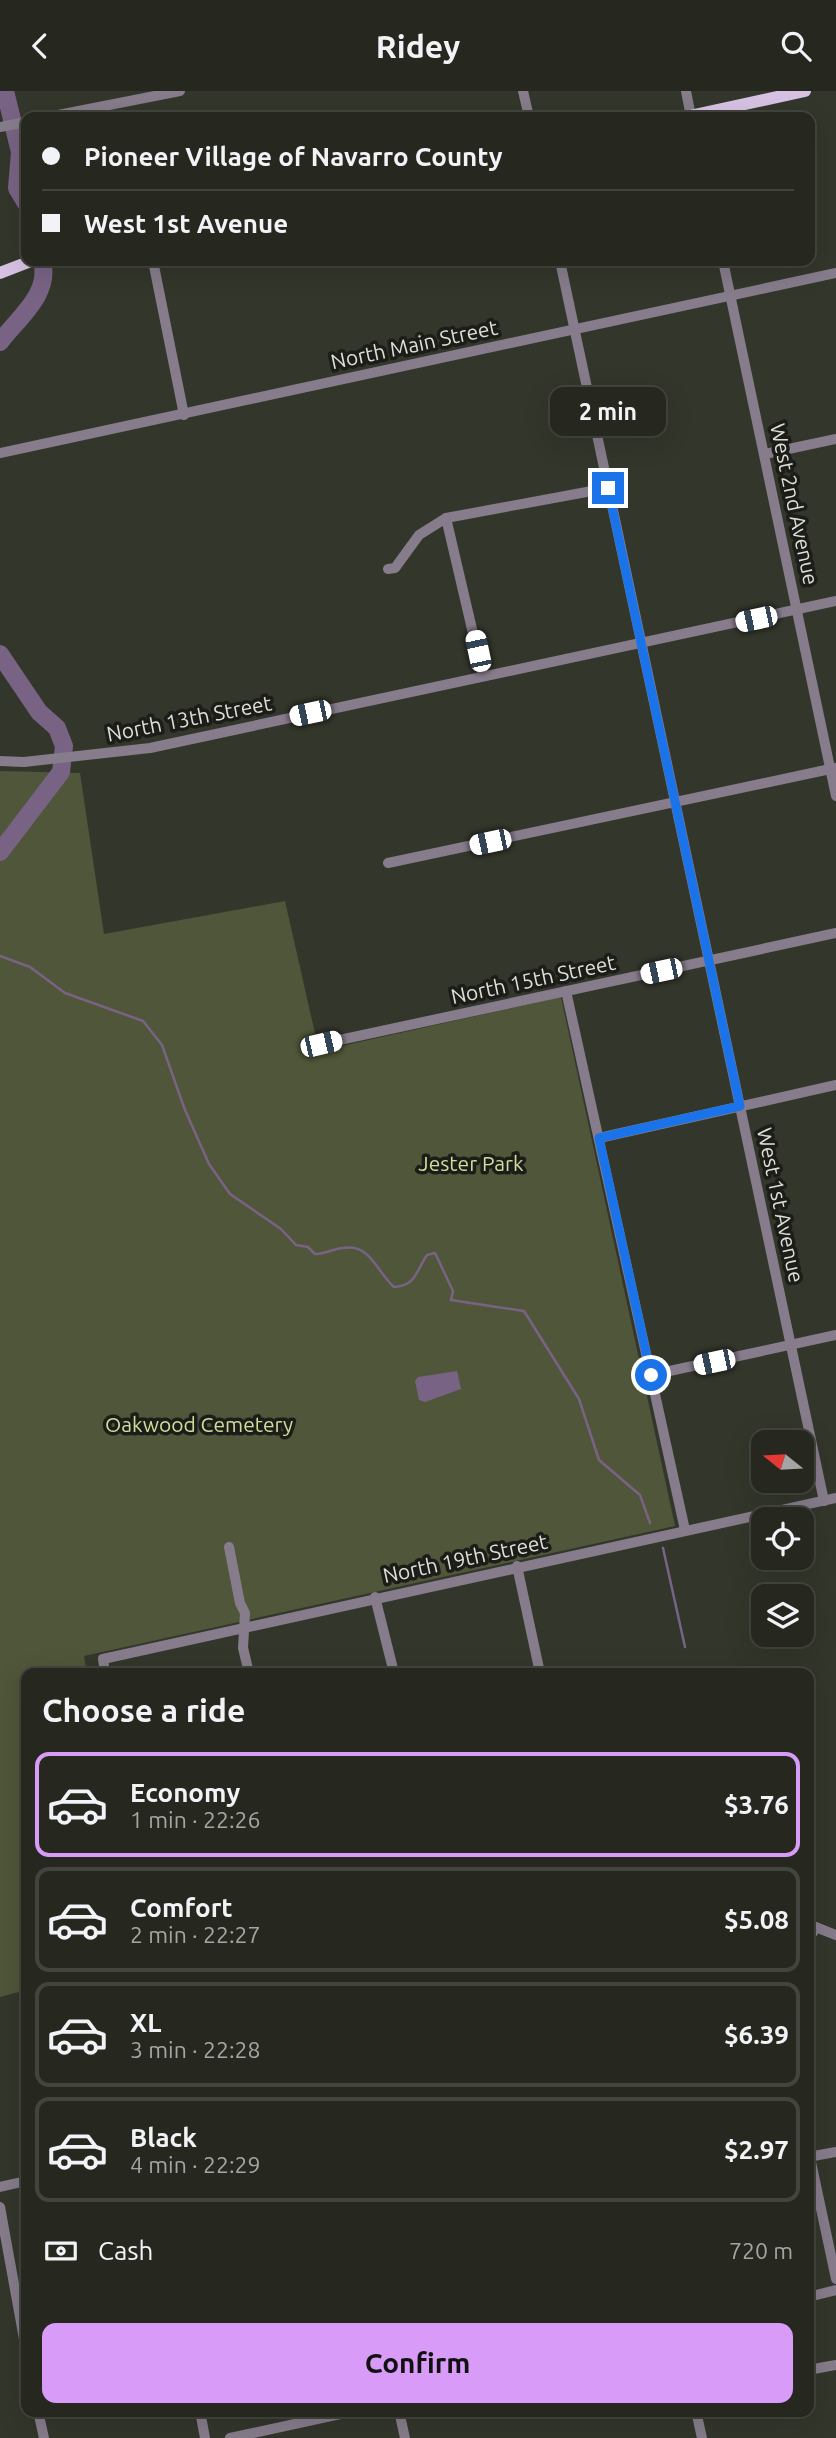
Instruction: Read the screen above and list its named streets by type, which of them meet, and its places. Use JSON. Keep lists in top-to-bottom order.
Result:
{
  "streets": {
    "street": [
      "North Main Street",
      "West 2nd Avenue",
      "North 13th Street",
      "North 15th Street",
      "West 1st Avenue",
      "North 19th Street"
    ]
  },
  "crossings": [
    ["North Main Street", "West 2nd Avenue"],
    ["North Main Street", "West 1st Avenue"],
    ["West 2nd Avenue", "North 13th Street"],
    ["North 13th Street", "West 1st Avenue"],
    ["North 15th Street", "West 1st Avenue"],
    ["West 1st Avenue", "North 19th Street"]
  ],
  "parks": ["Jester Park", "Oakwood Cemetery"],
  "north": "left",
  "page": {
    "header": "Ridey",
    "banner": ["Pioneer Village of Navarro County", "West 1st Avenue"],
    "bubble": "2 min",
    "heading": "Choose a ride",
    "list": [
      {
        "name": "Economy",
        "note": "1 min · 22:26",
        "value": "$3.76"
      },
      {
        "name": "Comfort",
        "note": "2 min · 22:27",
        "value": "$5.08"
      },
      {
        "name": "XL",
        "note": "3 min · 22:28",
        "value": "$6.39"
      },
      {
        "name": "Black",
        "note": "4 min · 22:29",
        "value": "$2.97"
      }
    ],
    "pay": ["Cash", "720 m"],
    "buttons": "Confirm"
  }
}
